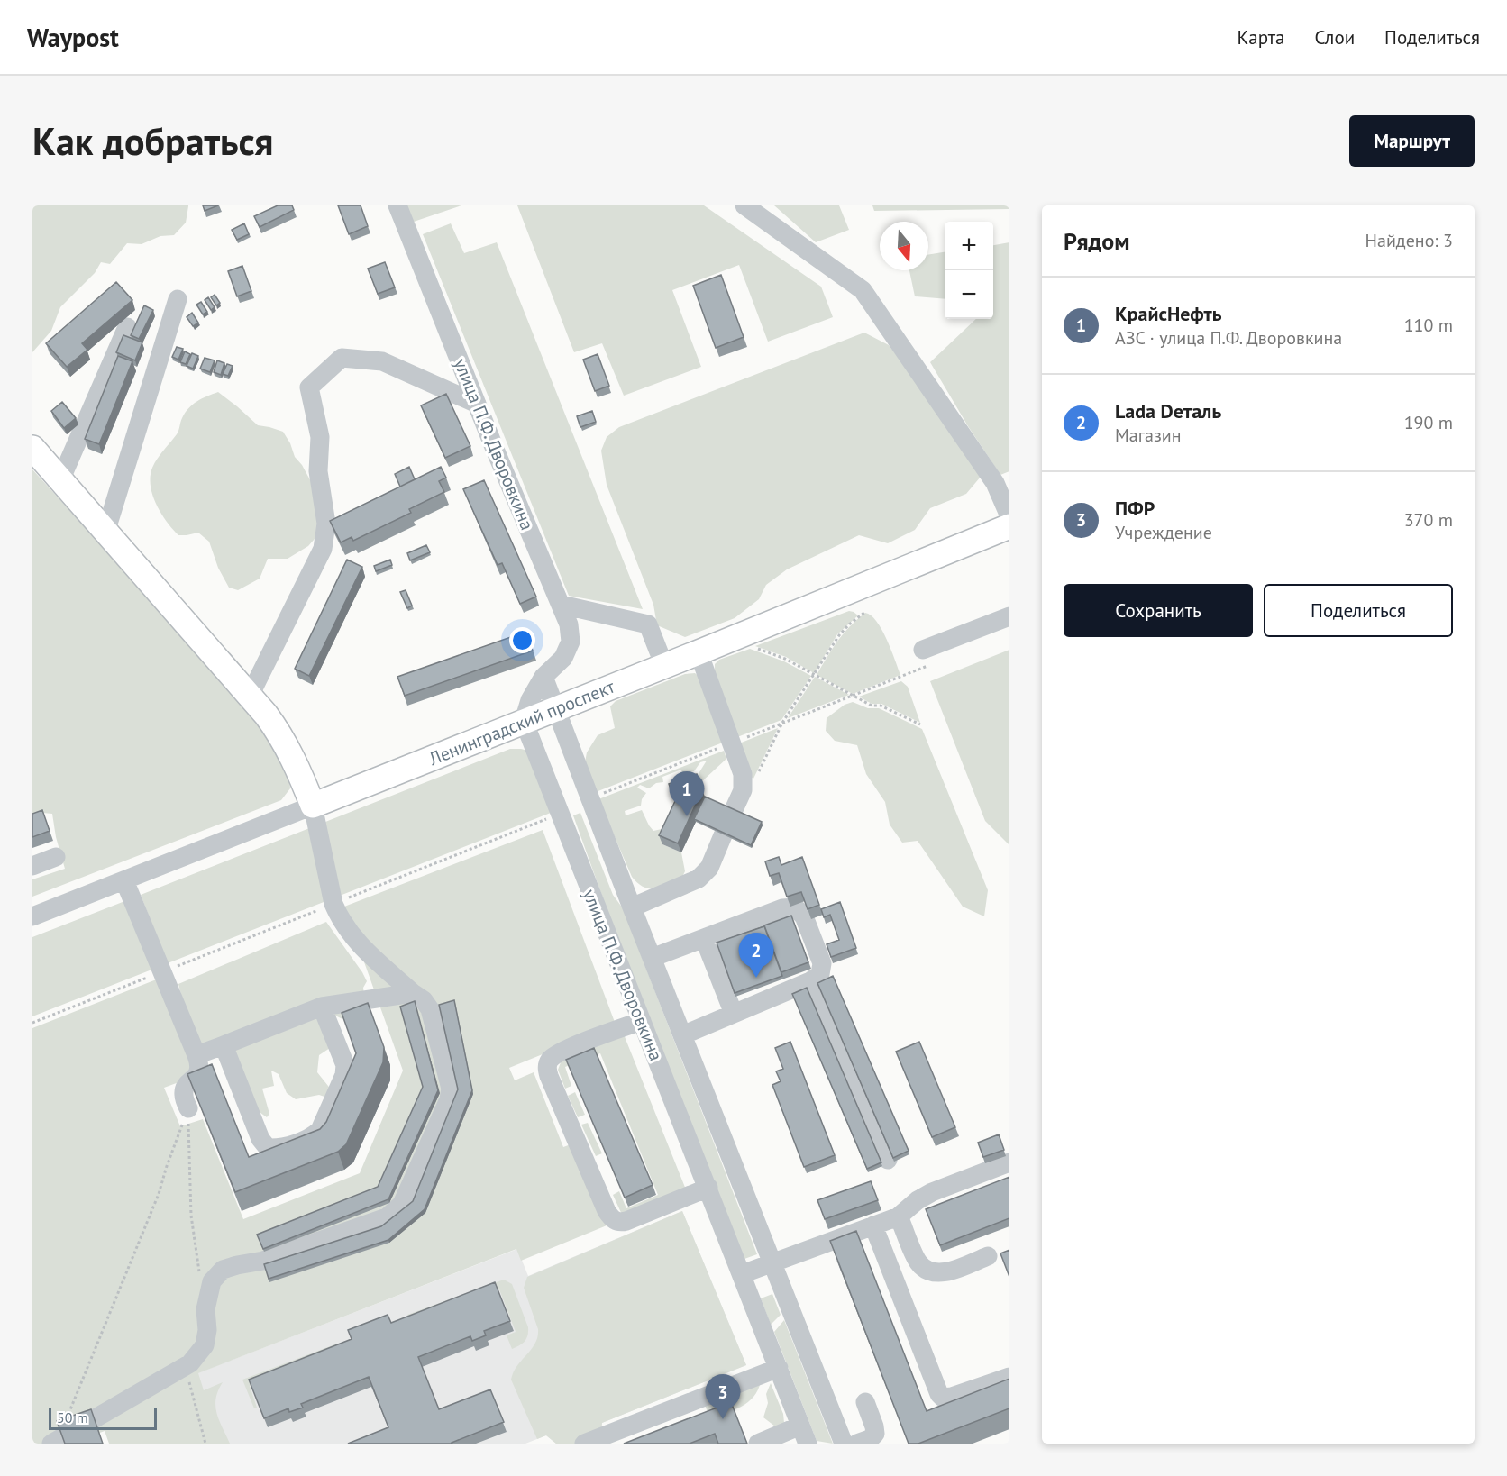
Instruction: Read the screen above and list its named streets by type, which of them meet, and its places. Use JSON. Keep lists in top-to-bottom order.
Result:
{
  "streets": {
    "main road": ["Ленинградский проспект"],
    "street": ["улица П.Ф. Дворовкина"]
  },
  "crossings": [
    ["улица П.Ф. Дворовкина", "Ленинградский проспект"]
  ],
  "scale_bar": "50 m",
  "north": "bottom",
  "page": {
    "header": "Waypost",
    "nav": ["Карта", "Слои", "Поделиться"],
    "buttons": [
      "Маршрут",
      ["Сохранить", "Поделиться"]
    ],
    "title": "Как добраться",
    "heading": ["Рядом", "Найдено: 3"],
    "map_buttons": ["+", "−"],
    "list": [
      {
        "mark": "1",
        "name": "КрайсНефть",
        "note": "АЗС · улица П.Ф. Дворовкина",
        "value": "110 m"
      },
      {
        "mark": "2",
        "name": "Lada Dеталь",
        "note": "Магазин",
        "value": "190 m"
      },
      {
        "mark": "3",
        "name": "ПФР",
        "note": "Учреждение",
        "value": "370 m"
      }
    ],
    "pins": ["1", "2", "3"],
    "scale": "50 m"
  }
}
